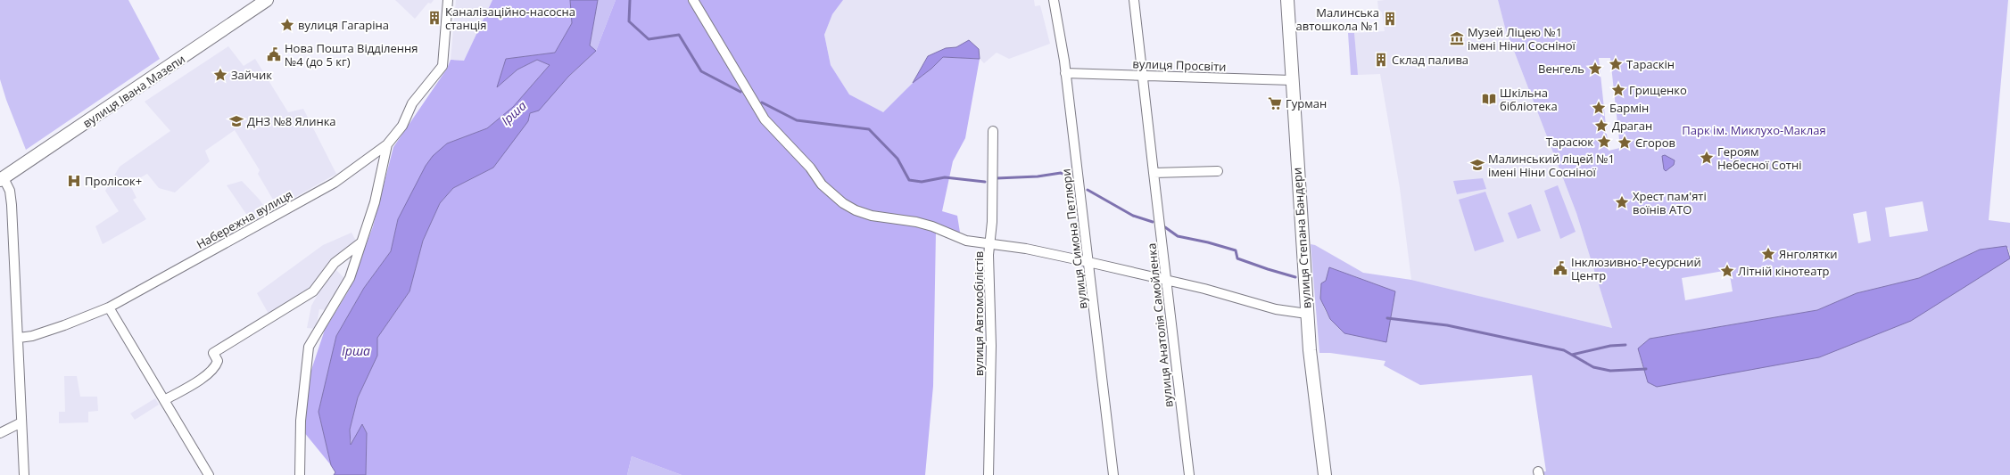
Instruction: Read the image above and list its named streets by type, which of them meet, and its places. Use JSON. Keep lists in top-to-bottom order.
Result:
{
  "streets": {
    "street": [
      "вулиця Просвіти",
      "вулиця Івана Мазепи",
      "Набережна вулиця",
      "вулиця Степана Бандери",
      "вулиця Симона Петлюри",
      "вулиця Автомобілістів",
      "вулиця Анатолія Самойленка"
    ]
  },
  "crossings": [
    ["вулиця Просвіти", "вулиця Степана Бандери"],
    ["вулиця Просвіти", "вулиця Симона Петлюри"],
    ["вулиця Просвіти", "вулиця Анатолія Самойленка"]
  ],
  "water": ["Ірша"],
  "parks": ["Парк ім. Миклухо-Маклая"],
  "places": {
    "building": ["Каналізаційно-насосна станція", "Малинська автошкола №1", "Склад палива"],
    "place": [
      "вулиця Гагаріна",
      "Тараскін",
      "Венгель",
      "Зайчик",
      "Грищенко",
      "Бармін",
      "Драган",
      "Тарасюк",
      "Єгоров",
      "Героям Небесної Сотні",
      "Хрест пам'яті воїнів АТО",
      "Янголятки",
      "Літній кінотеатр"
    ],
    "museum": ["Музей Ліцею №1 імені Ніни Сосніної"],
    "public building": ["Нова Пошта Відділення №4 (до 5 кг)", "Інклюзивно-Ресурсний Центр"],
    "library": ["Шкільна бібліотека"],
    "supermarket": ["Гурман"],
    "school or university": ["ДНЗ №8 Ялинка", "Малинський ліцей №1 імені Ніни Сосніної"],
    "hospital": ["Пролісок+"]
  }
}
